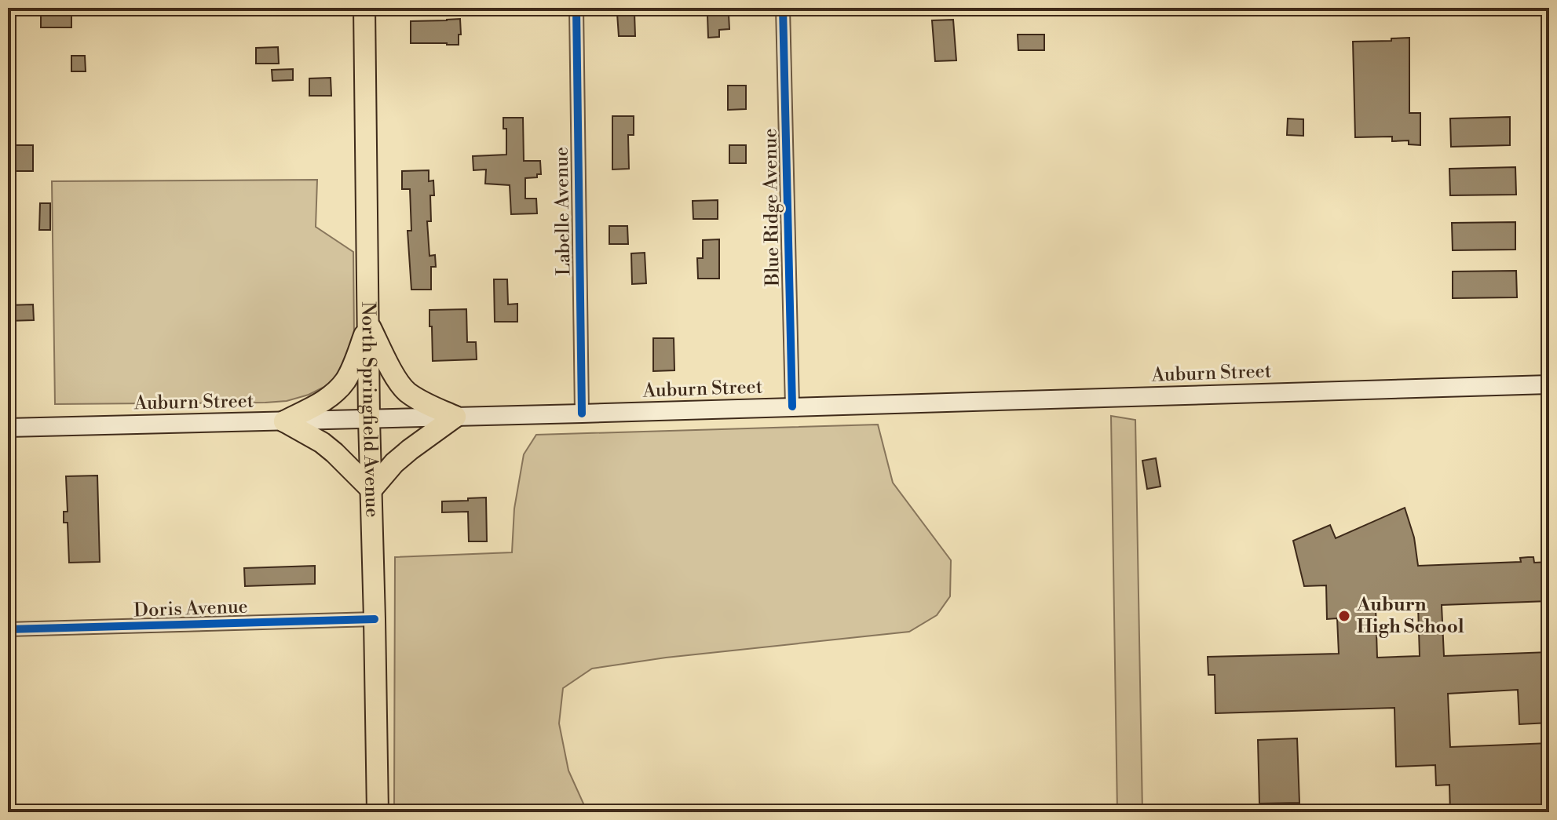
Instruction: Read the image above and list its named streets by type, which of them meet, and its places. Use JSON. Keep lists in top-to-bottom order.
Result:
{
  "streets": {
    "main road": ["Auburn Street", "North Springfield Avenue"],
    "street": ["Blue Ridge Avenue", "Labelle Avenue", "Doris Avenue"]
  },
  "crossings": [
    ["Blue Ridge Avenue", "Auburn Street"],
    ["Labelle Avenue", "Auburn Street"],
    ["Auburn Street", "North Springfield Avenue"],
    ["North Springfield Avenue", "Doris Avenue"]
  ],
  "places": ["Auburn High School"]
}
